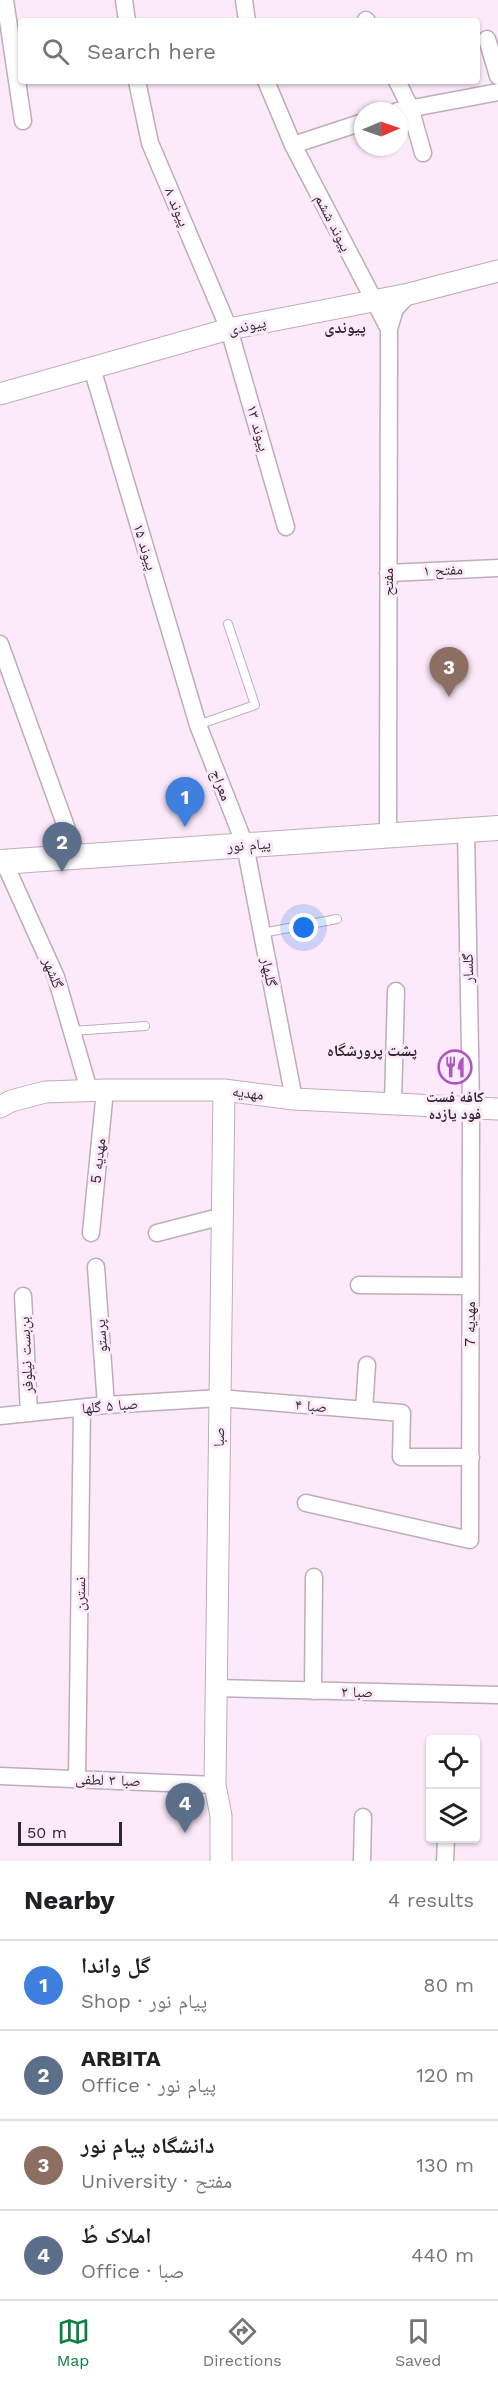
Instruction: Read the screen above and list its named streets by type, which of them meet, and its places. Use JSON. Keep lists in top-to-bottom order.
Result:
{
  "streets": {
    "main road": ["پیام نور"],
    "street": [
      "پیوند ۸",
      "پیوند ششم",
      "پیوندی",
      "پیوند ۱۳",
      "پیوند ۱۵",
      "مفتح ۱",
      "مفتح",
      "معراج",
      "گلسار",
      "گلبهار",
      "گلشهر",
      "مهدیه",
      "مهدیه 5",
      "مهدیه 7",
      "پرستو",
      "بن‌بست نیلوفر",
      "صبا ۵ گلها",
      "صبا ۴",
      "صبا",
      "نسترن",
      "صبا ۲",
      "صبا ۳ لطفی"
    ]
  },
  "crossings": [
    ["پیوند ۸", "پیوندی"],
    ["پیوند ۸", "پیوند ۱۳"],
    ["پیوند ششم", "پیوندی"],
    ["پیوند ششم", "مفتح"],
    ["پیوندی", "پیوند ۱۳"],
    ["پیوندی", "پیوند ۱۵"],
    ["پیوند ۱۵", "معراج"],
    ["مفتح ۱", "مفتح"],
    ["مفتح", "پیام نور"],
    ["معراج", "پیام نور"],
    ["معراج", "گلبهار"],
    ["پیام نور", "گلسار"],
    ["پیام نور", "گلبهار"],
    ["پیام نور", "گلشهر"],
    ["گلسار", "مهدیه"],
    ["گلسار", "مهدیه 7"],
    ["گلبهار", "مهدیه"],
    ["گلشهر", "مهدیه"],
    ["گلشهر", "مهدیه 5"],
    ["مهدیه", "مهدیه 5"],
    ["مهدیه", "مهدیه 7"],
    ["مهدیه", "صبا"],
    ["مهدیه 7", "صبا ۴"],
    ["پرستو", "صبا ۵ گلها"],
    ["بن‌بست نیلوفر", "صبا ۵ گلها"],
    ["صبا ۵ گلها", "صبا ۴"],
    ["صبا ۵ گلها", "صبا"],
    ["صبا ۵ گلها", "نسترن"],
    ["صبا ۴", "صبا"],
    ["صبا", "صبا ۲"],
    ["صبا", "صبا ۳ لطفی"],
    ["نسترن", "صبا ۳ لطفی"]
  ],
  "districts": ["پیوندی", "پشت پرورشگاه"],
  "places": {
    "restaurant": ["کافه فست فود یازده"]
  },
  "scale_bar": "50 m",
  "north": "right",
  "page": {
    "search": "Search here",
    "pins": [
      "3",
      "1",
      "2",
      "4"
    ],
    "scale": "50 m",
    "heading": ["Nearby", "4 results"],
    "list": [
      {
        "mark": "1",
        "name": "گل واندا",
        "note": "Shop · پیام نور",
        "value": "80 m"
      },
      {
        "mark": "2",
        "name": "ARBITA",
        "note": "Office · پیام نور",
        "value": "120 m"
      },
      {
        "mark": "3",
        "name": "دانشگاه پیام نور",
        "note": "University · مفتح",
        "value": "130 m"
      },
      {
        "mark": "4",
        "name": "املاک طُ",
        "note": "Office · صبا",
        "value": "440 m"
      }
    ],
    "nav": ["Map", "Directions", "Saved"]
  }
}
